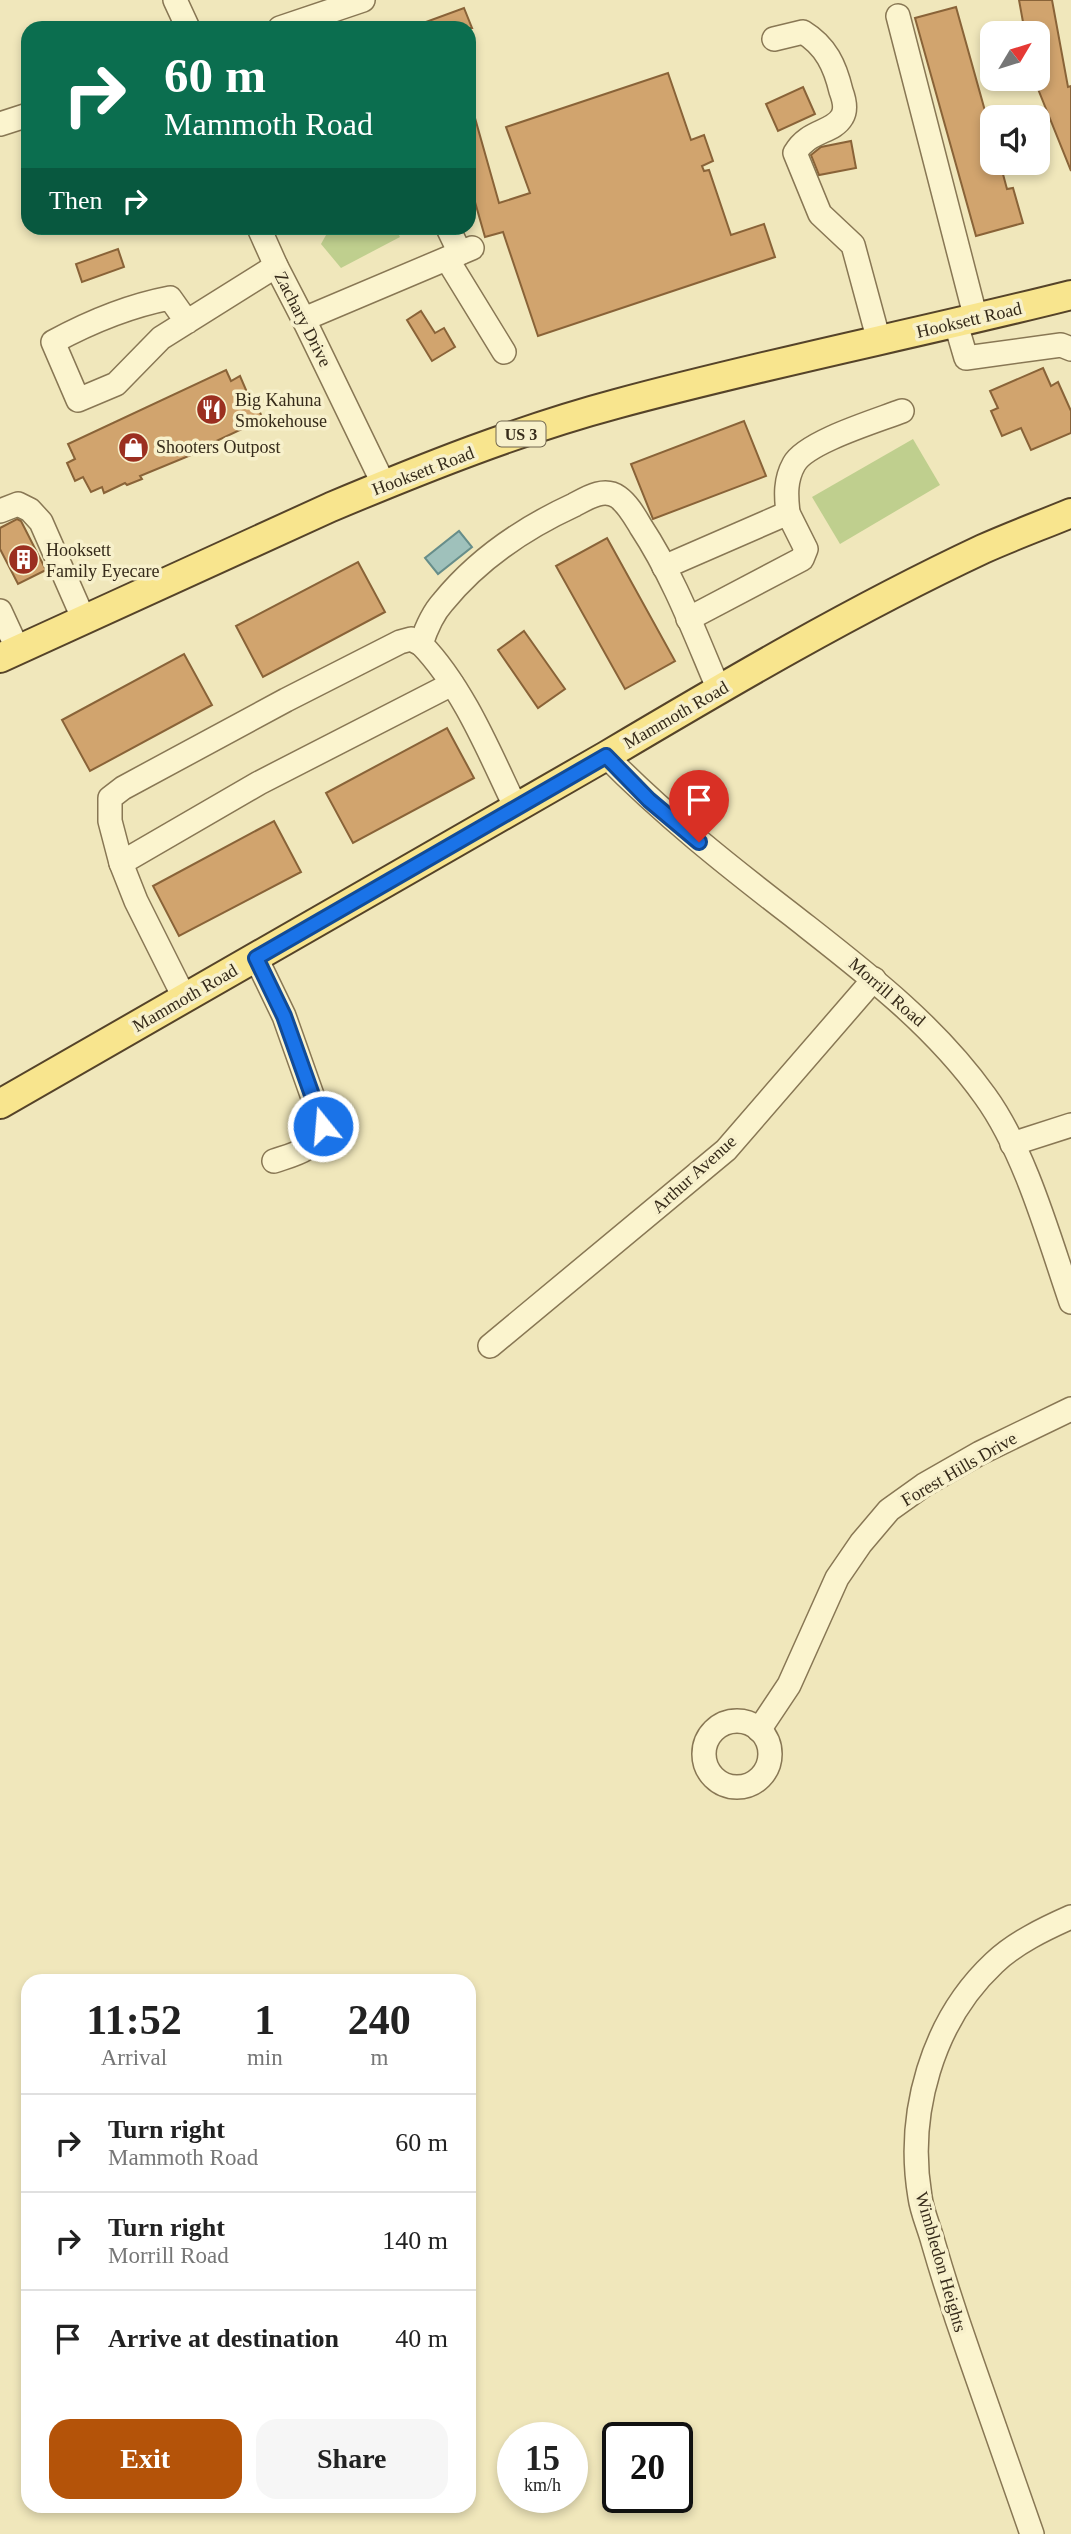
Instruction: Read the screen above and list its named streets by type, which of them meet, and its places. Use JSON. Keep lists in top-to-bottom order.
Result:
{
  "streets": {
    "main road": ["Hooksett Road", "US 3", "Mammoth Road"],
    "street": [
      "Zachary Drive",
      "Morrill Road",
      "Arthur Avenue",
      "Forest Hills Drive",
      "Wimbledon Heights"
    ]
  },
  "crossings": [
    ["Zachary Drive", "Hooksett Road"],
    ["Mammoth Road", "Morrill Road"],
    ["Morrill Road", "Arthur Avenue"]
  ],
  "places": {
    "restaurant": ["Big Kahuna Smokehouse"],
    "shop": ["Shooters Outpost"],
    "building": ["Hooksett Family Eyecare"]
  },
  "north": "top right",
  "page": {
    "turn": ["60 m", "Mammoth Road"],
    "then": "Then",
    "eta": [
      "11:52",
      "Arrival",
      "1",
      "min",
      "240",
      "m"
    ],
    "list": [
      {
        "name": "Turn right",
        "note": "Mammoth Road",
        "value": "60 m"
      },
      {
        "name": "Turn right",
        "note": "Morrill Road",
        "value": "140 m"
      },
      {
        "name": "Arrive at destination",
        "value": "40 m"
      }
    ],
    "buttons": ["Exit", "Share"],
    "speed": "15 km/h",
    "limit": "20"
  }
}
